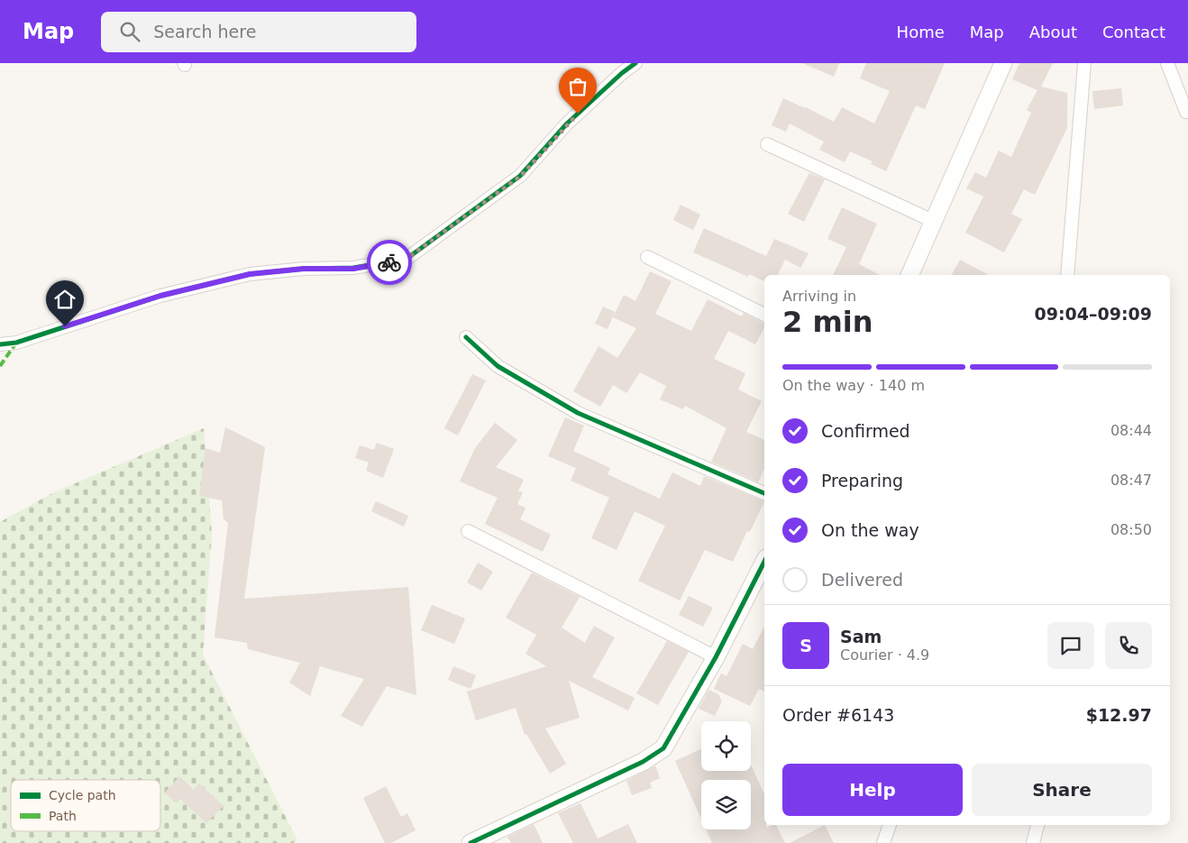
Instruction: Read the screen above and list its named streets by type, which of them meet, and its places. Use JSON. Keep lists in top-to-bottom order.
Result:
{
  "legend": ["Cycle path", "Path"],
  "page": {
    "header": "Map",
    "search": "Search here",
    "nav": [
      "Home",
      "Map",
      "About",
      "Contact"
    ],
    "heading": ["2 min", "Arriving in", "09:04–09:09"],
    "panel": [
      "Sam",
      "Courier · 4.9",
      "Order #6143",
      "$12.97"
    ],
    "bar": "On the way · 140 m",
    "list": [
      ["Confirmed", "08:44"],
      ["Preparing", "08:47"],
      ["On the way", "08:50"],
      "Delivered"
    ],
    "round": "S",
    "buttons": ["Help", "Share"]
  }
}
